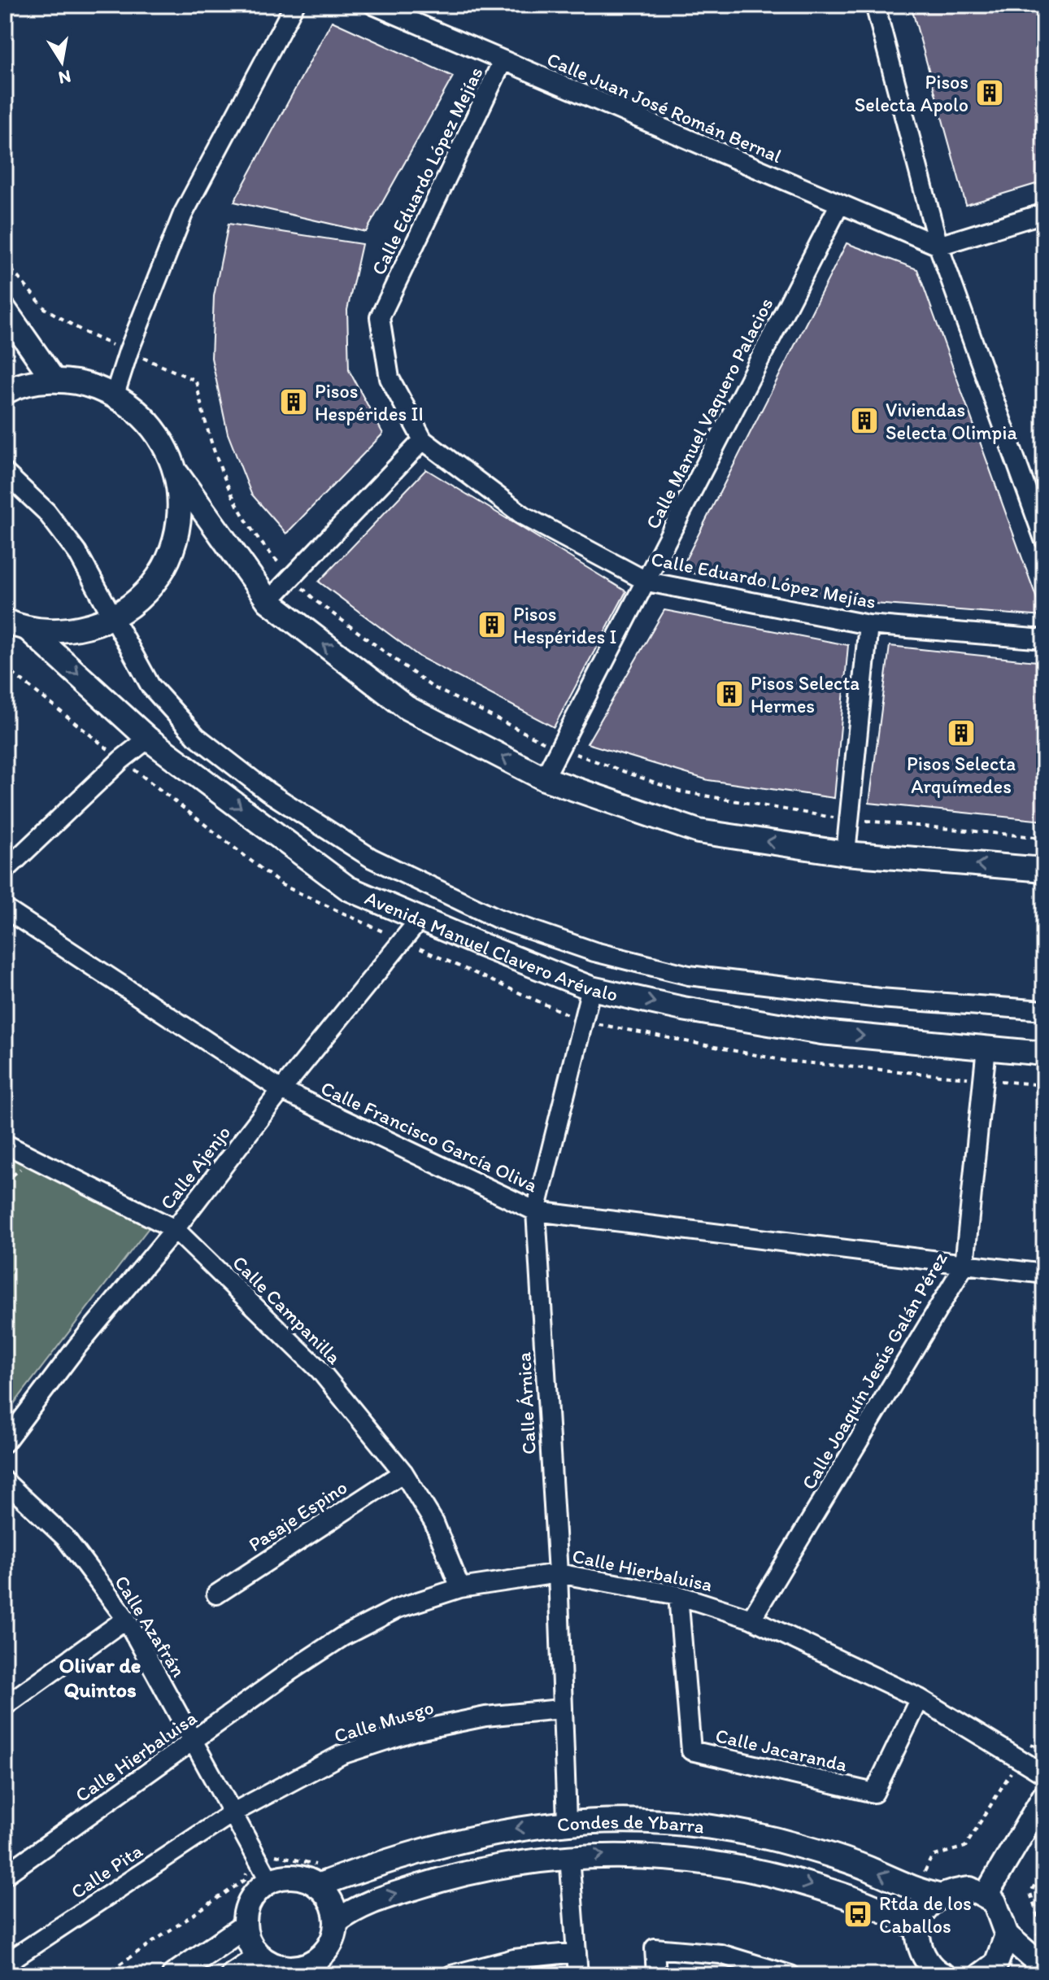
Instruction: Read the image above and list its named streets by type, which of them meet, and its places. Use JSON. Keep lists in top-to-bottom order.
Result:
{
  "streets": {
    "main road": ["Avenida Manuel Clavero Arévalo", "Condes de Ybarra"],
    "street": [
      "Calle Juan José Román Bernal",
      "Calle Eduardo López Mejías",
      "Calle Manuel Vaquero Palacios",
      "Calle Francisco García Oliva",
      "Calle Ajenjo",
      "Calle Campanilla",
      "Calle Joaquín Jesús Galán Pérez",
      "Calle Árnica",
      "Pasaje Espino",
      "Calle Hierbaluisa",
      "Calle Azafrán",
      "Calle Musgo",
      "Calle Jacaranda",
      "Calle Pita"
    ]
  },
  "crossings": [
    ["Calle Juan José Román Bernal", "Calle Eduardo López Mejías"],
    ["Calle Juan José Román Bernal", "Calle Manuel Vaquero Palacios"],
    ["Calle Eduardo López Mejías", "Calle Manuel Vaquero Palacios"],
    ["Avenida Manuel Clavero Arévalo", "Calle Ajenjo"],
    ["Avenida Manuel Clavero Arévalo", "Calle Joaquín Jesús Galán Pérez"],
    ["Avenida Manuel Clavero Arévalo", "Calle Árnica"],
    ["Calle Francisco García Oliva", "Calle Ajenjo"],
    ["Calle Francisco García Oliva", "Calle Joaquín Jesús Galán Pérez"],
    ["Calle Francisco García Oliva", "Calle Árnica"],
    ["Calle Ajenjo", "Calle Campanilla"],
    ["Calle Campanilla", "Pasaje Espino"],
    ["Calle Campanilla", "Calle Hierbaluisa"],
    ["Calle Joaquín Jesús Galán Pérez", "Calle Hierbaluisa"],
    ["Calle Árnica", "Calle Hierbaluisa"],
    ["Calle Árnica", "Calle Musgo"],
    ["Calle Árnica", "Condes de Ybarra"],
    ["Calle Hierbaluisa", "Calle Azafrán"],
    ["Calle Hierbaluisa", "Calle Jacaranda"],
    ["Calle Azafrán", "Calle Musgo"],
    ["Calle Azafrán", "Condes de Ybarra"],
    ["Calle Azafrán", "Calle Pita"],
    ["Calle Musgo", "Calle Pita"]
  ],
  "districts": ["Olivar de Quintos"],
  "places": {
    "building": [
      "Pisos Selecta Apolo",
      "Pisos Hespérides II",
      "Viviendas Selecta Olimpia",
      "Pisos Hespérides I",
      "Pisos Selecta Hermes",
      "Pisos Selecta Arquímedes"
    ],
    "bus stop": ["Rtda de los Caballos"]
  },
  "north": "bottom"
}
